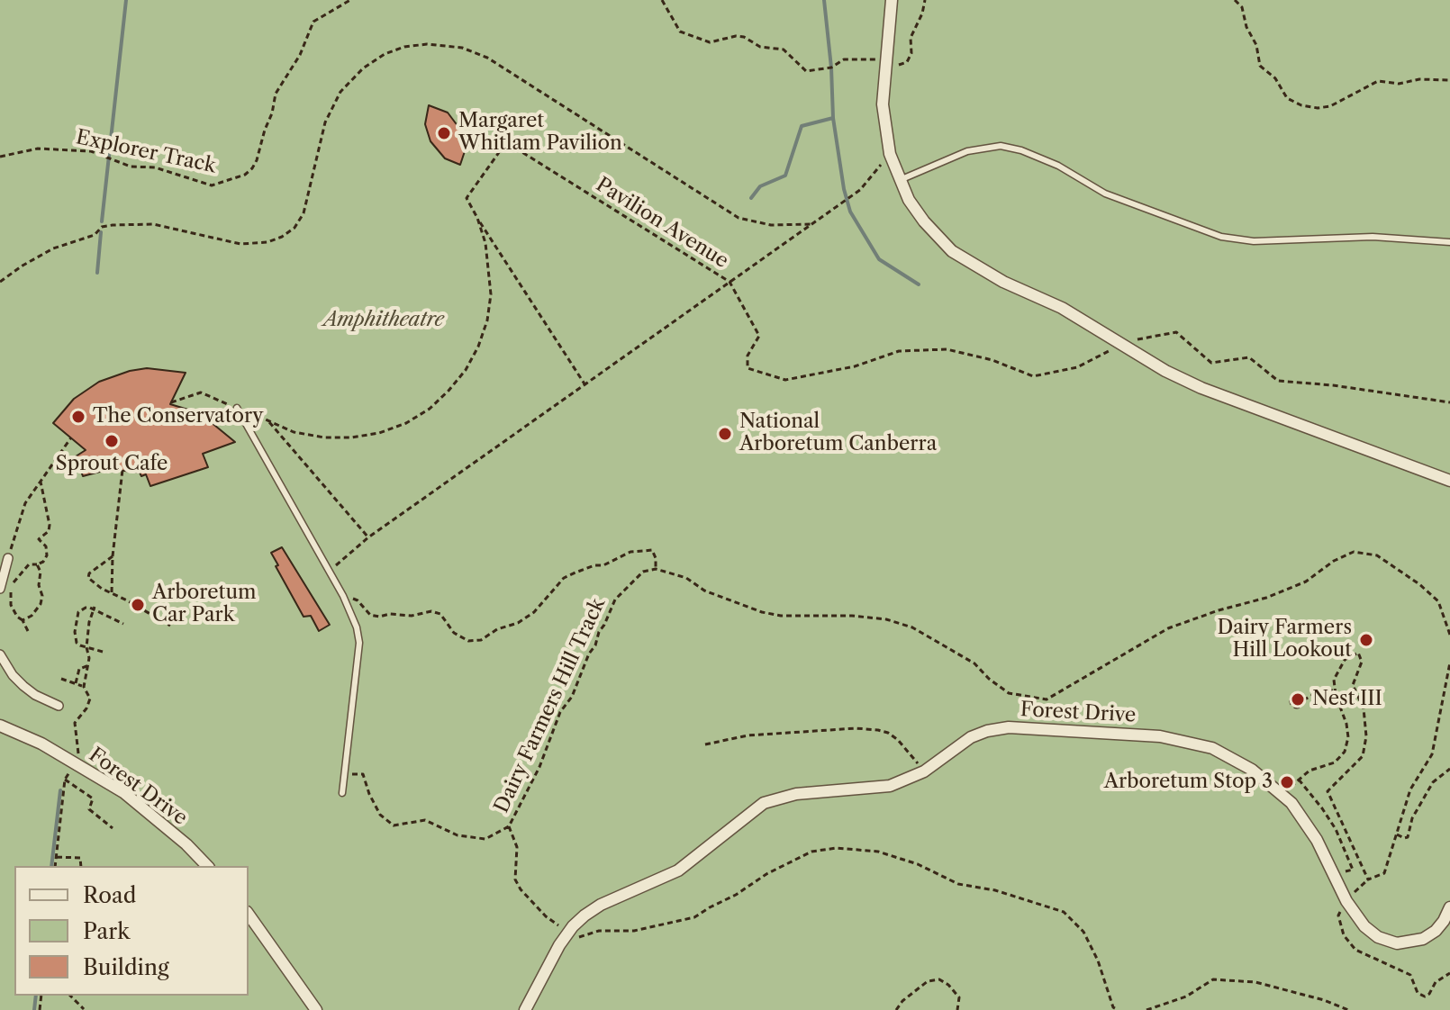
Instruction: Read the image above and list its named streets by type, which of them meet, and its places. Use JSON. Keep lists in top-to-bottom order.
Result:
{
  "streets": {
    "street": ["Forest Drive"],
    "path": ["Explorer Track", "Pavilion Avenue", "Dairy Farmers Hill Track"]
  },
  "crossings": [
    ["Dairy Farmers Hill Track", "Forest Drive"]
  ],
  "parks": ["Amphitheatre"],
  "places": [
    "Margaret Whitlam Pavilion",
    "The Conservatory",
    "National Arboretum Canberra",
    "Sprout Cafe",
    "Arboretum Car Park",
    "Dairy Farmers Hill Lookout",
    "Nest III",
    "Arboretum Stop 3"
  ],
  "legend": ["Road", "Park", "Building"]
}
